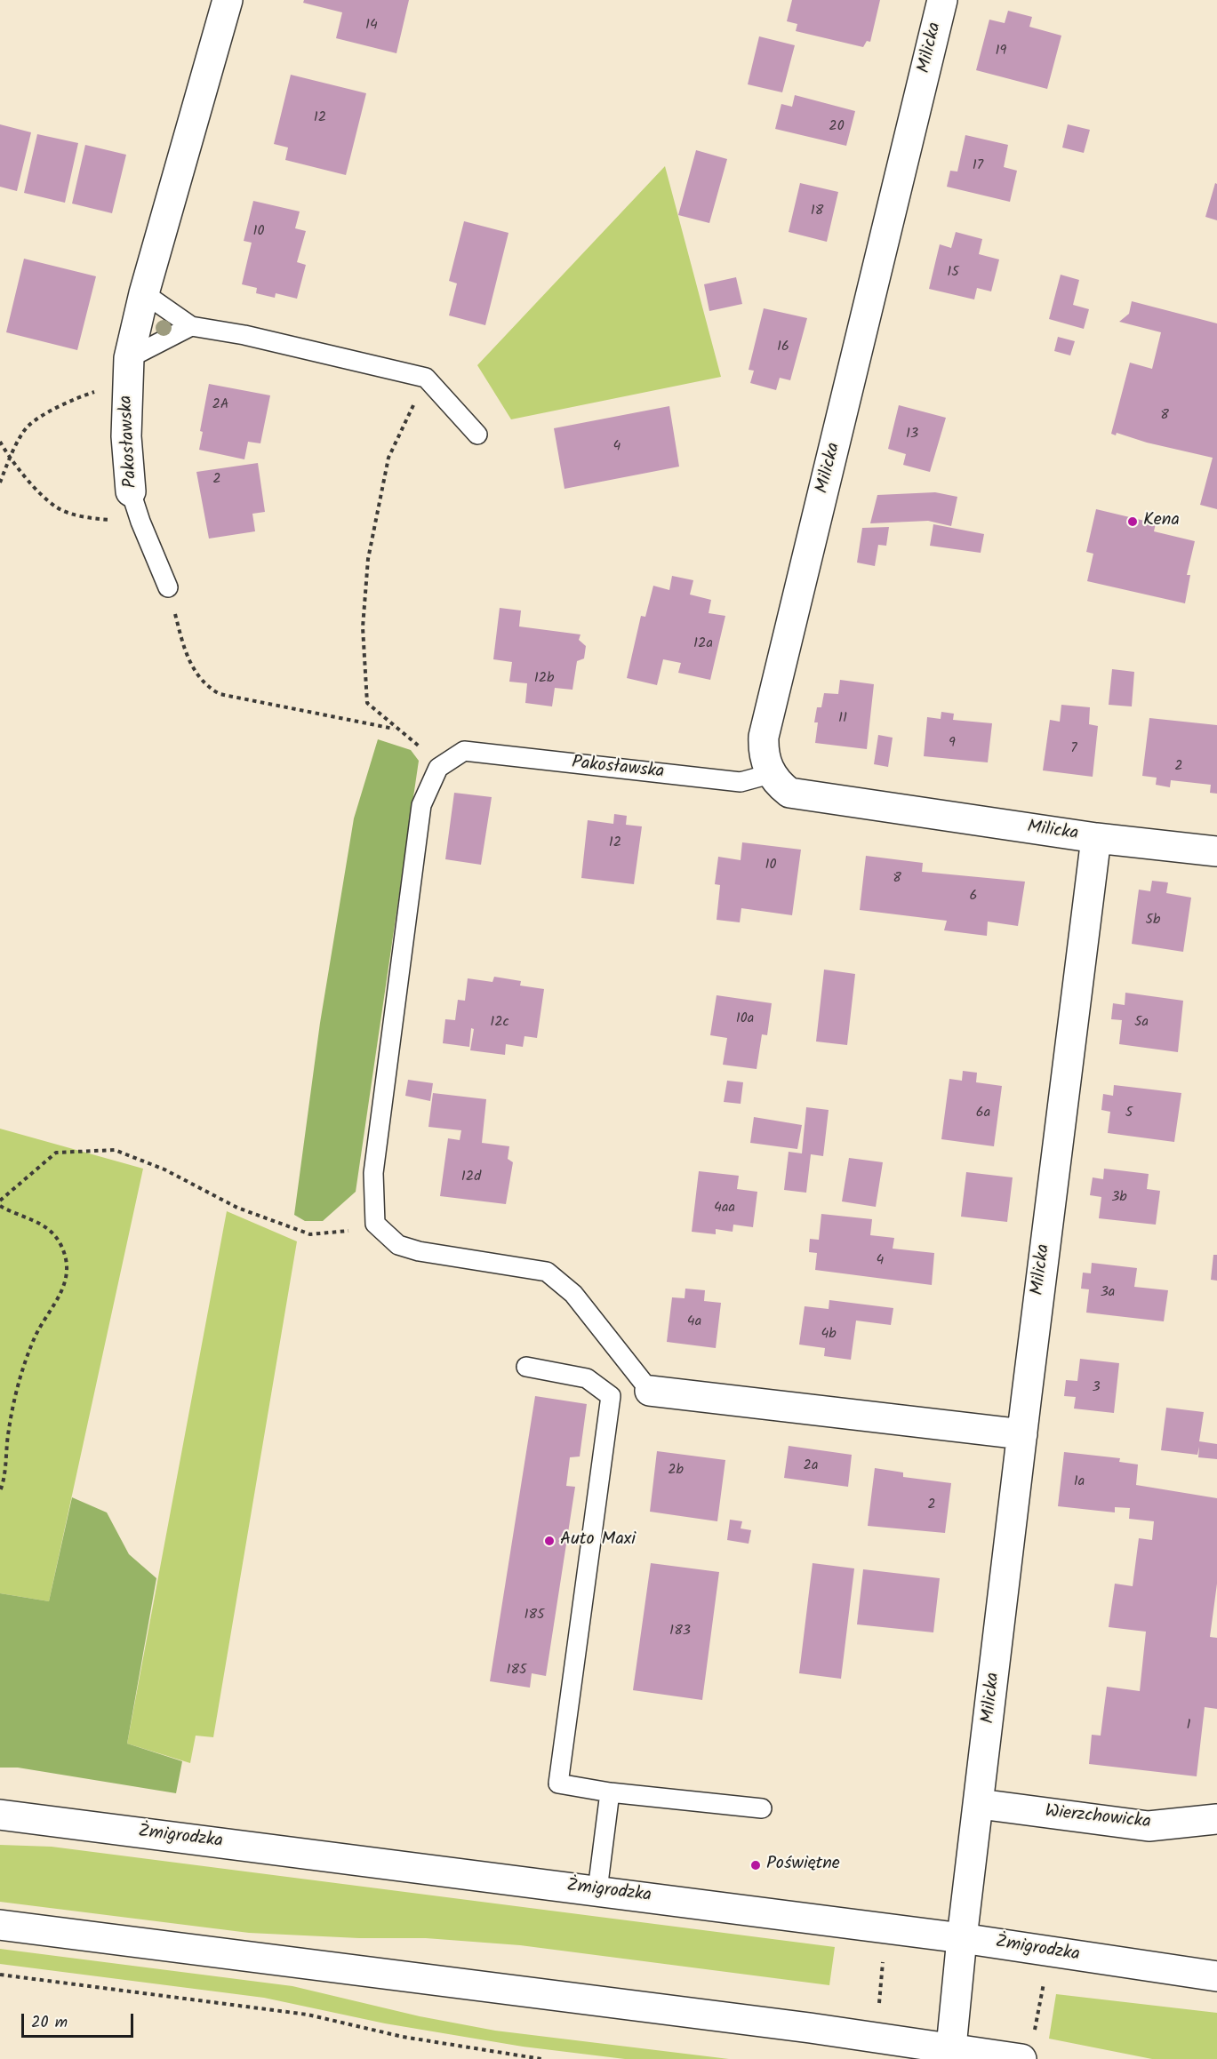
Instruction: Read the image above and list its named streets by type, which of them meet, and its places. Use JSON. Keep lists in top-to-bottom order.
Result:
{
  "streets": {
    "street": [
      "Milicka",
      "Pakosławska",
      "Wierzchowicka",
      "Żmigrodzka"
    ]
  },
  "crossings": [
    ["Milicka", "Pakosławska"],
    ["Milicka", "Wierzchowicka"],
    ["Milicka", "Żmigrodzka"]
  ],
  "places": ["Kena", "Auto Maxi", "Poświętne"],
  "house_numbers": [
    "14",
    "19",
    "12",
    "20",
    "17",
    "18",
    "10",
    "15",
    "16",
    "2A",
    "8",
    "13",
    "4",
    "2",
    "12a",
    "12b",
    "11",
    "9",
    "7",
    "2",
    "12",
    "10",
    "8",
    "6",
    "5b",
    "10a",
    "12c",
    "5a",
    "6a",
    "5",
    "12d",
    "3b",
    "4aa",
    "4",
    "3a",
    "4a",
    "4b",
    "3",
    "2a",
    "2b",
    "1a",
    "2",
    "185",
    "183",
    "185",
    "1"
  ],
  "scale_bar": "20 m"
}
